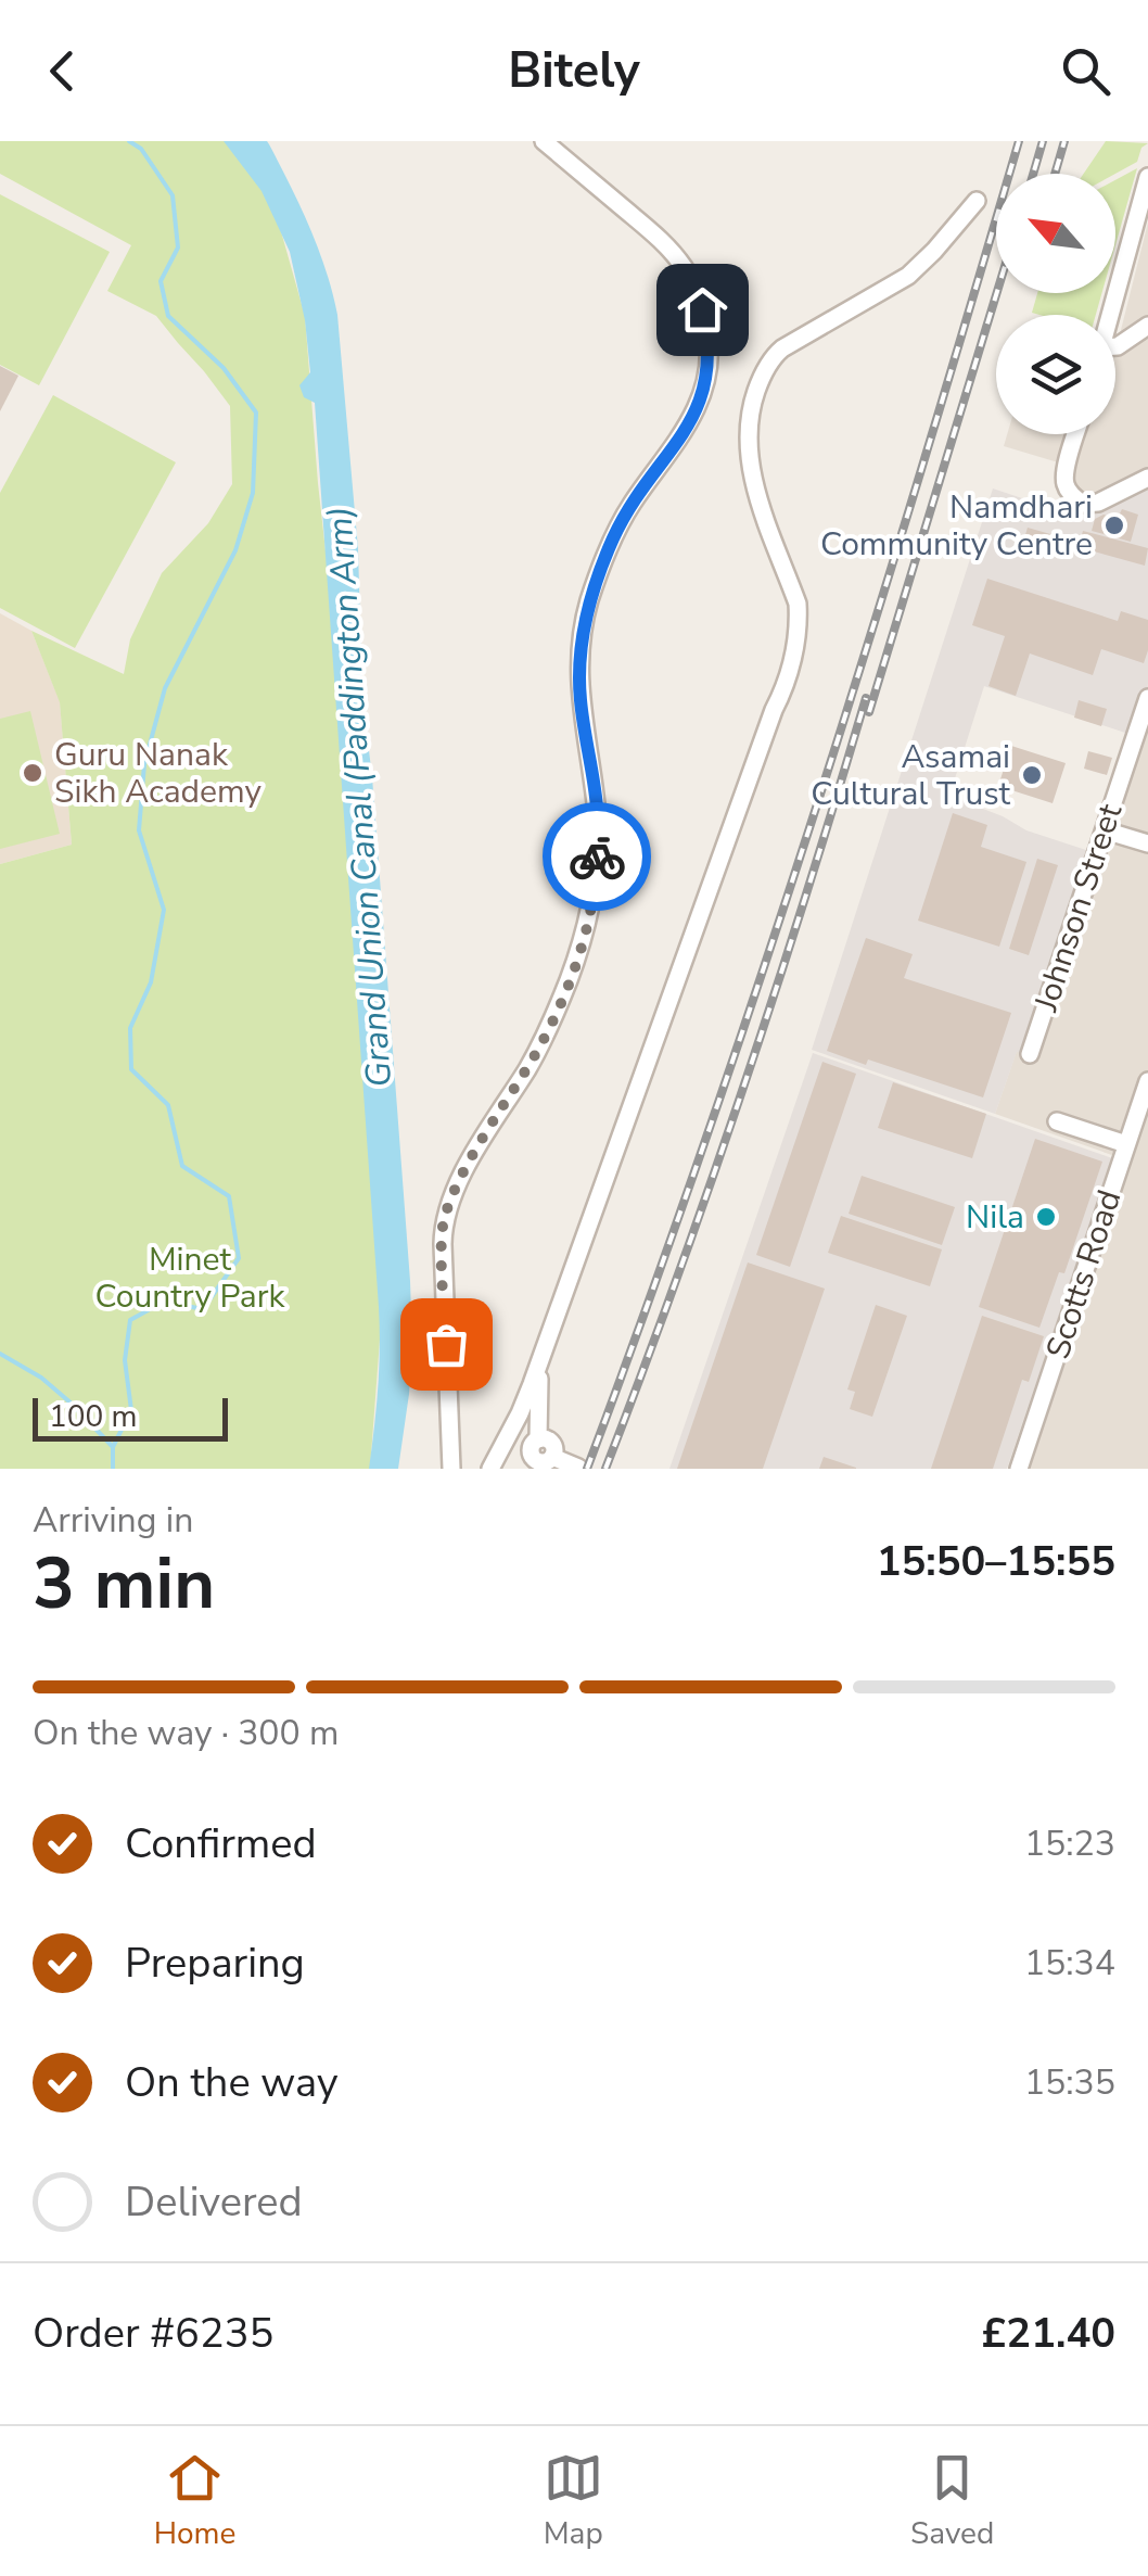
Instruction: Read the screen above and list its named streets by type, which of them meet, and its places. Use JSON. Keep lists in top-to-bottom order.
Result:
{
  "streets": {
    "street": ["Johnson Street", "Scotts Road"]
  },
  "water": ["Grand Union Canal (Paddington Arm)"],
  "parks": ["Minet Country Park"],
  "places": [
    "Namdhari Community Centre",
    "Guru Nanak Sikh Academy",
    "Asamai Cultural Trust",
    "Nila"
  ],
  "scale_bar": "100 m",
  "north": "top left",
  "page": {
    "header": "Bitely",
    "scale": "100 m",
    "heading": ["3 min", "Arriving in", "15:50–15:55"],
    "panel": ["Order #6235", "£21.40"],
    "bar": "On the way · 300 m",
    "list": [
      ["Confirmed", "15:23"],
      ["Preparing", "15:34"],
      ["On the way", "15:35"],
      "Delivered"
    ],
    "tabs": ["Home", "Map", "Saved"]
  }
}
